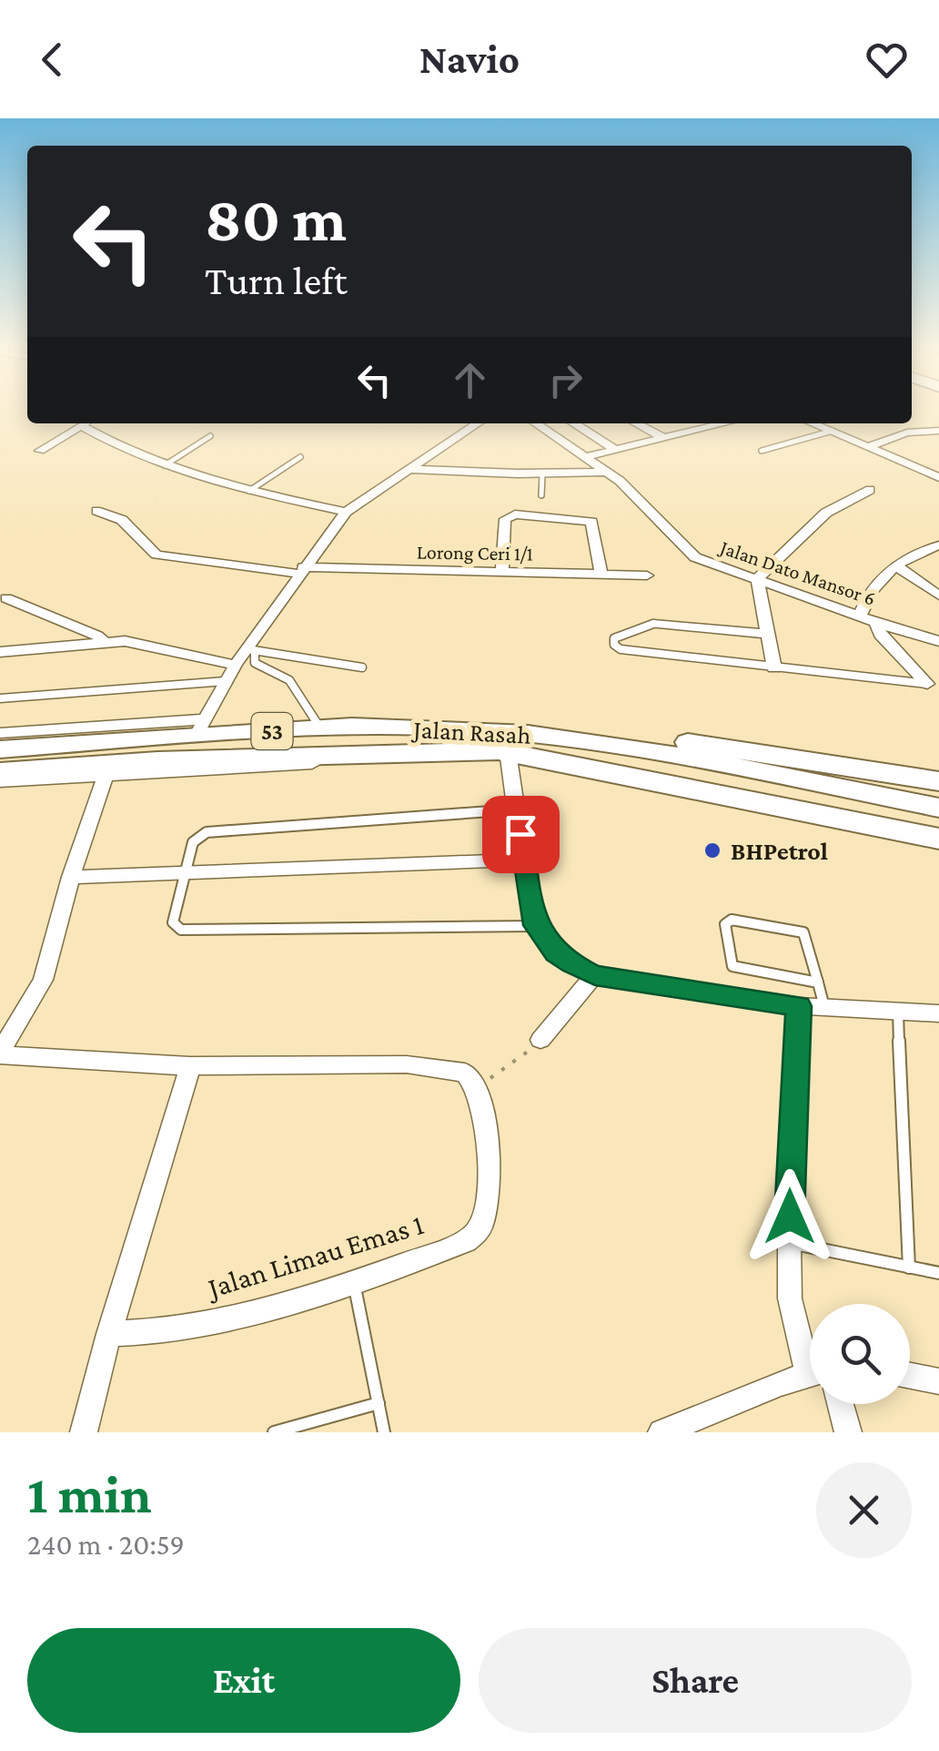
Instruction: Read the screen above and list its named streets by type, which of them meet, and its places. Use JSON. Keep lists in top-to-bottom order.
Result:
{
  "streets": {
    "highway": ["53", "Jalan Rasah"],
    "street": ["Lorong Ceri 1/1", "Jalan Dato Mansor 6", "Jalan Limau Emas 1"]
  },
  "places": ["BHPetrol"],
  "page": {
    "header": "Navio",
    "turn": ["80 m", "Turn left"],
    "heading": ["1 min", "240 m · 20:59"],
    "buttons": ["Exit", "Share"]
  }
}
